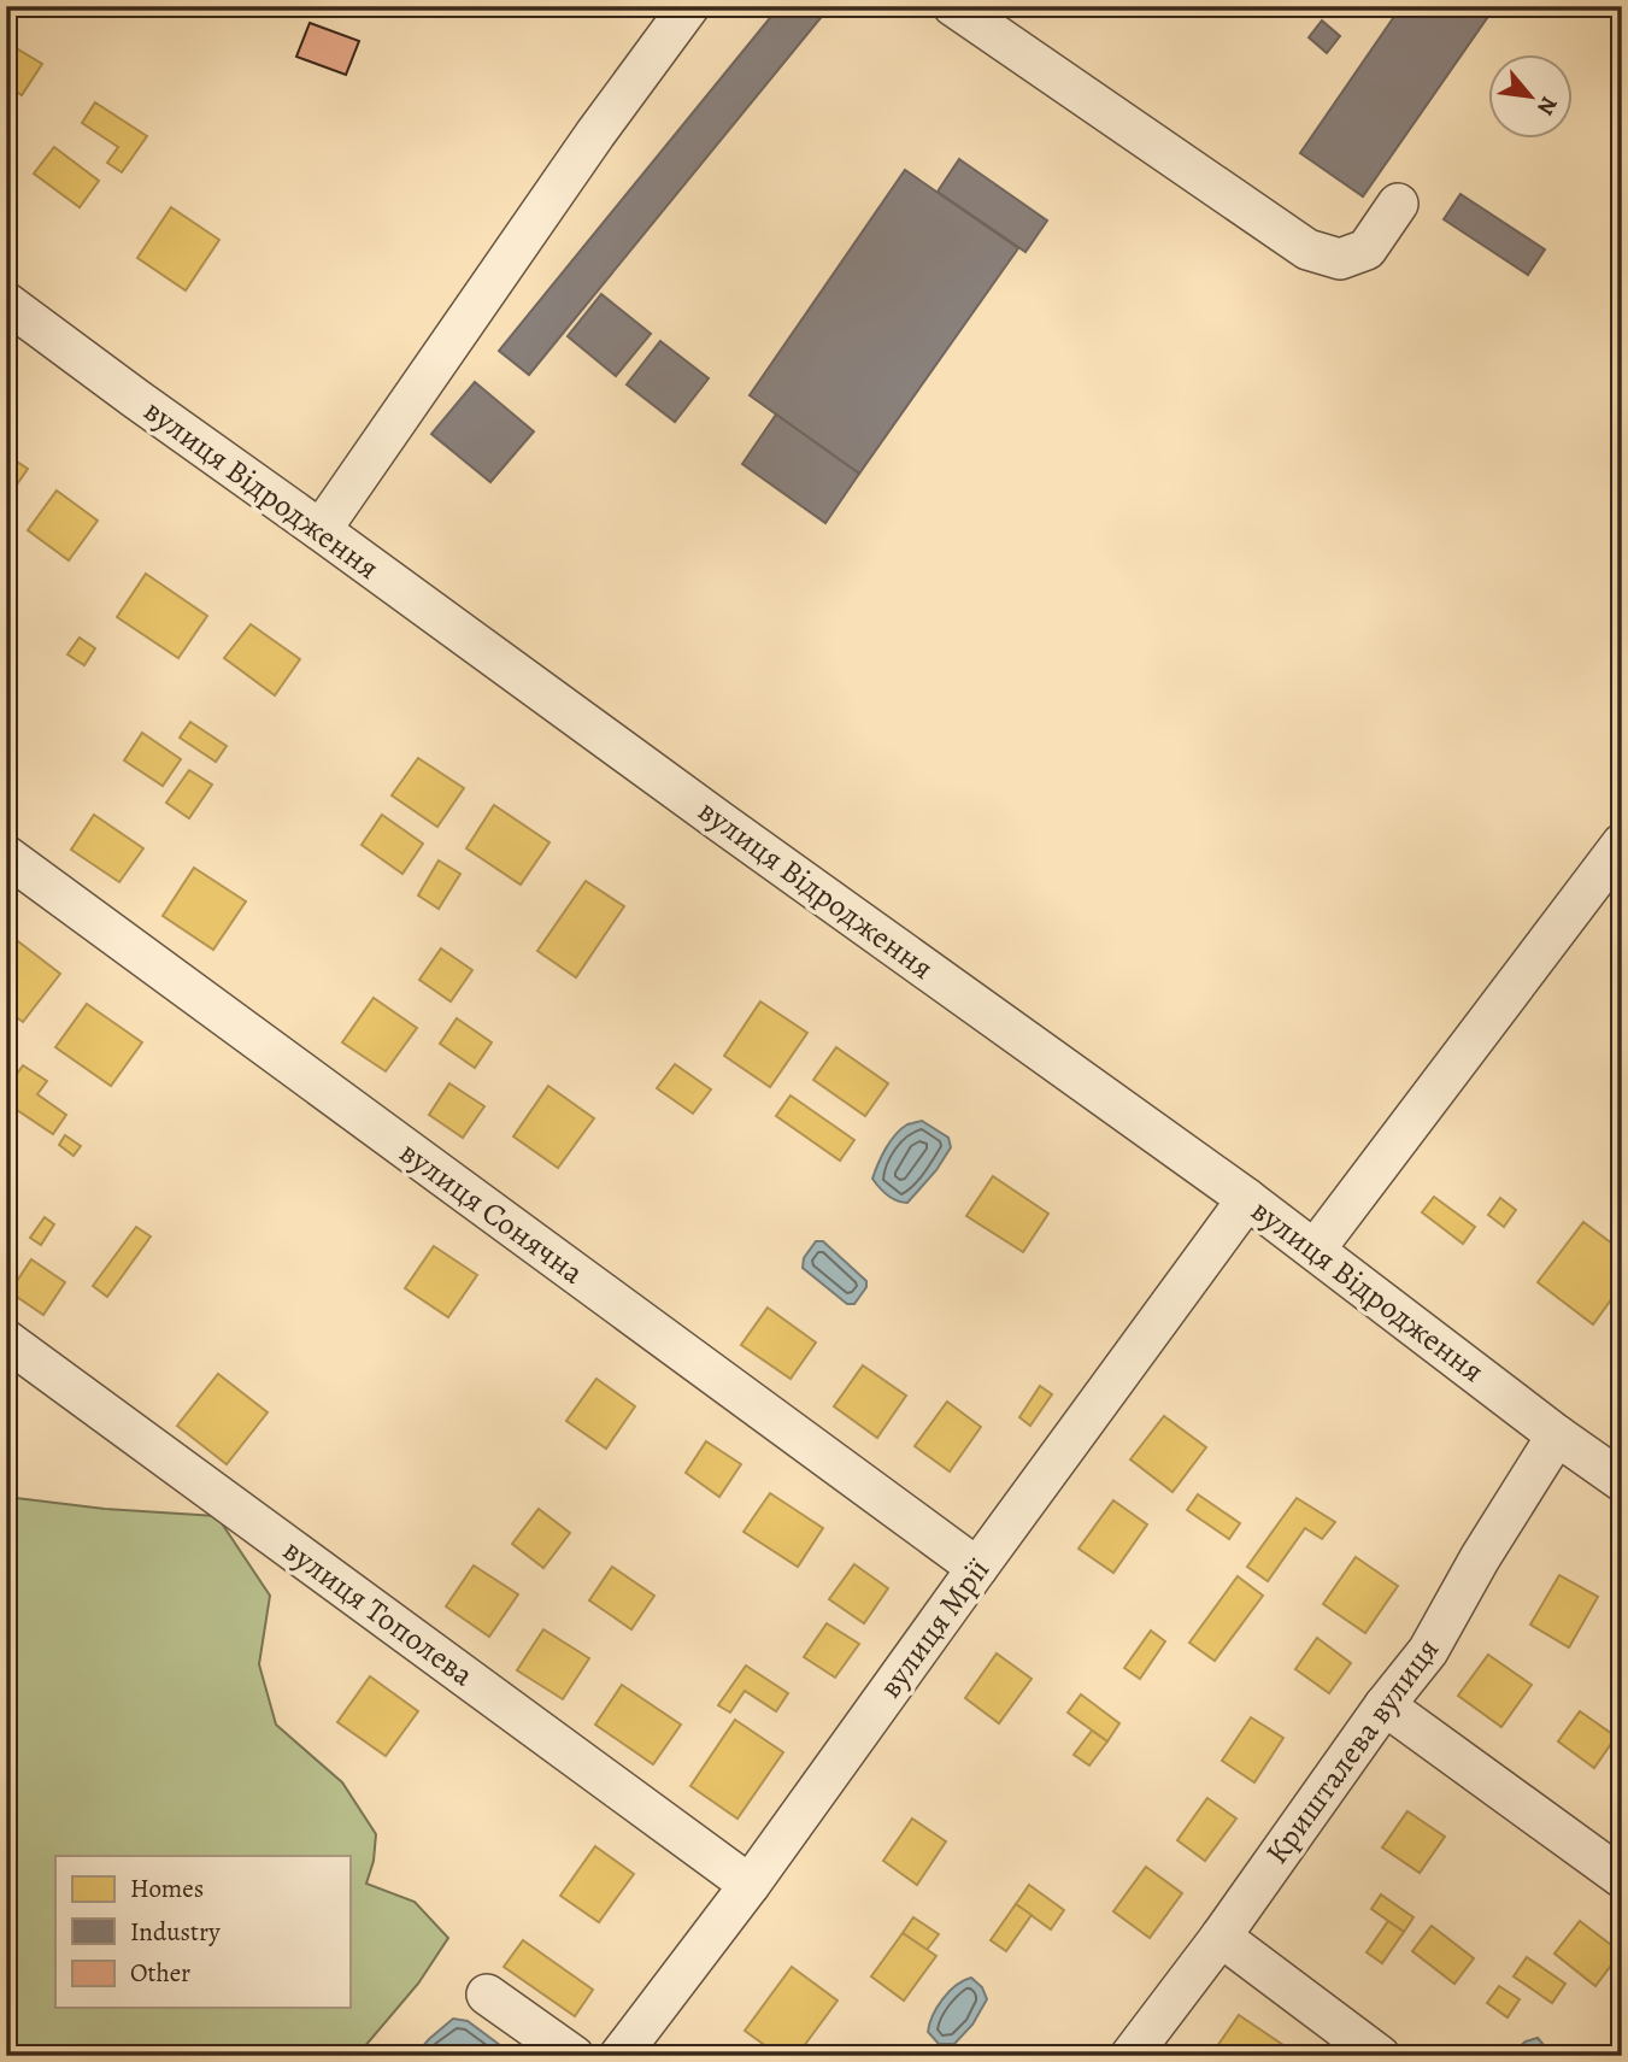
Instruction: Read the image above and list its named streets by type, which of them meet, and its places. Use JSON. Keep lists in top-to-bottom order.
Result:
{
  "streets": {
    "street": [
      "вулиця Відродження",
      "вулиця Сонячна",
      "вулиця Тополева",
      "вулиця Мрії",
      "Кришталева вулиця"
    ]
  },
  "crossings": [
    ["вулиця Відродження", "вулиця Мрії"],
    ["вулиця Відродження", "Кришталева вулиця"],
    ["вулиця Сонячна", "вулиця Мрії"],
    ["вулиця Тополева", "вулиця Мрії"]
  ],
  "legend": ["Homes", "Industry", "Other"],
  "north": "bottom right"
}
